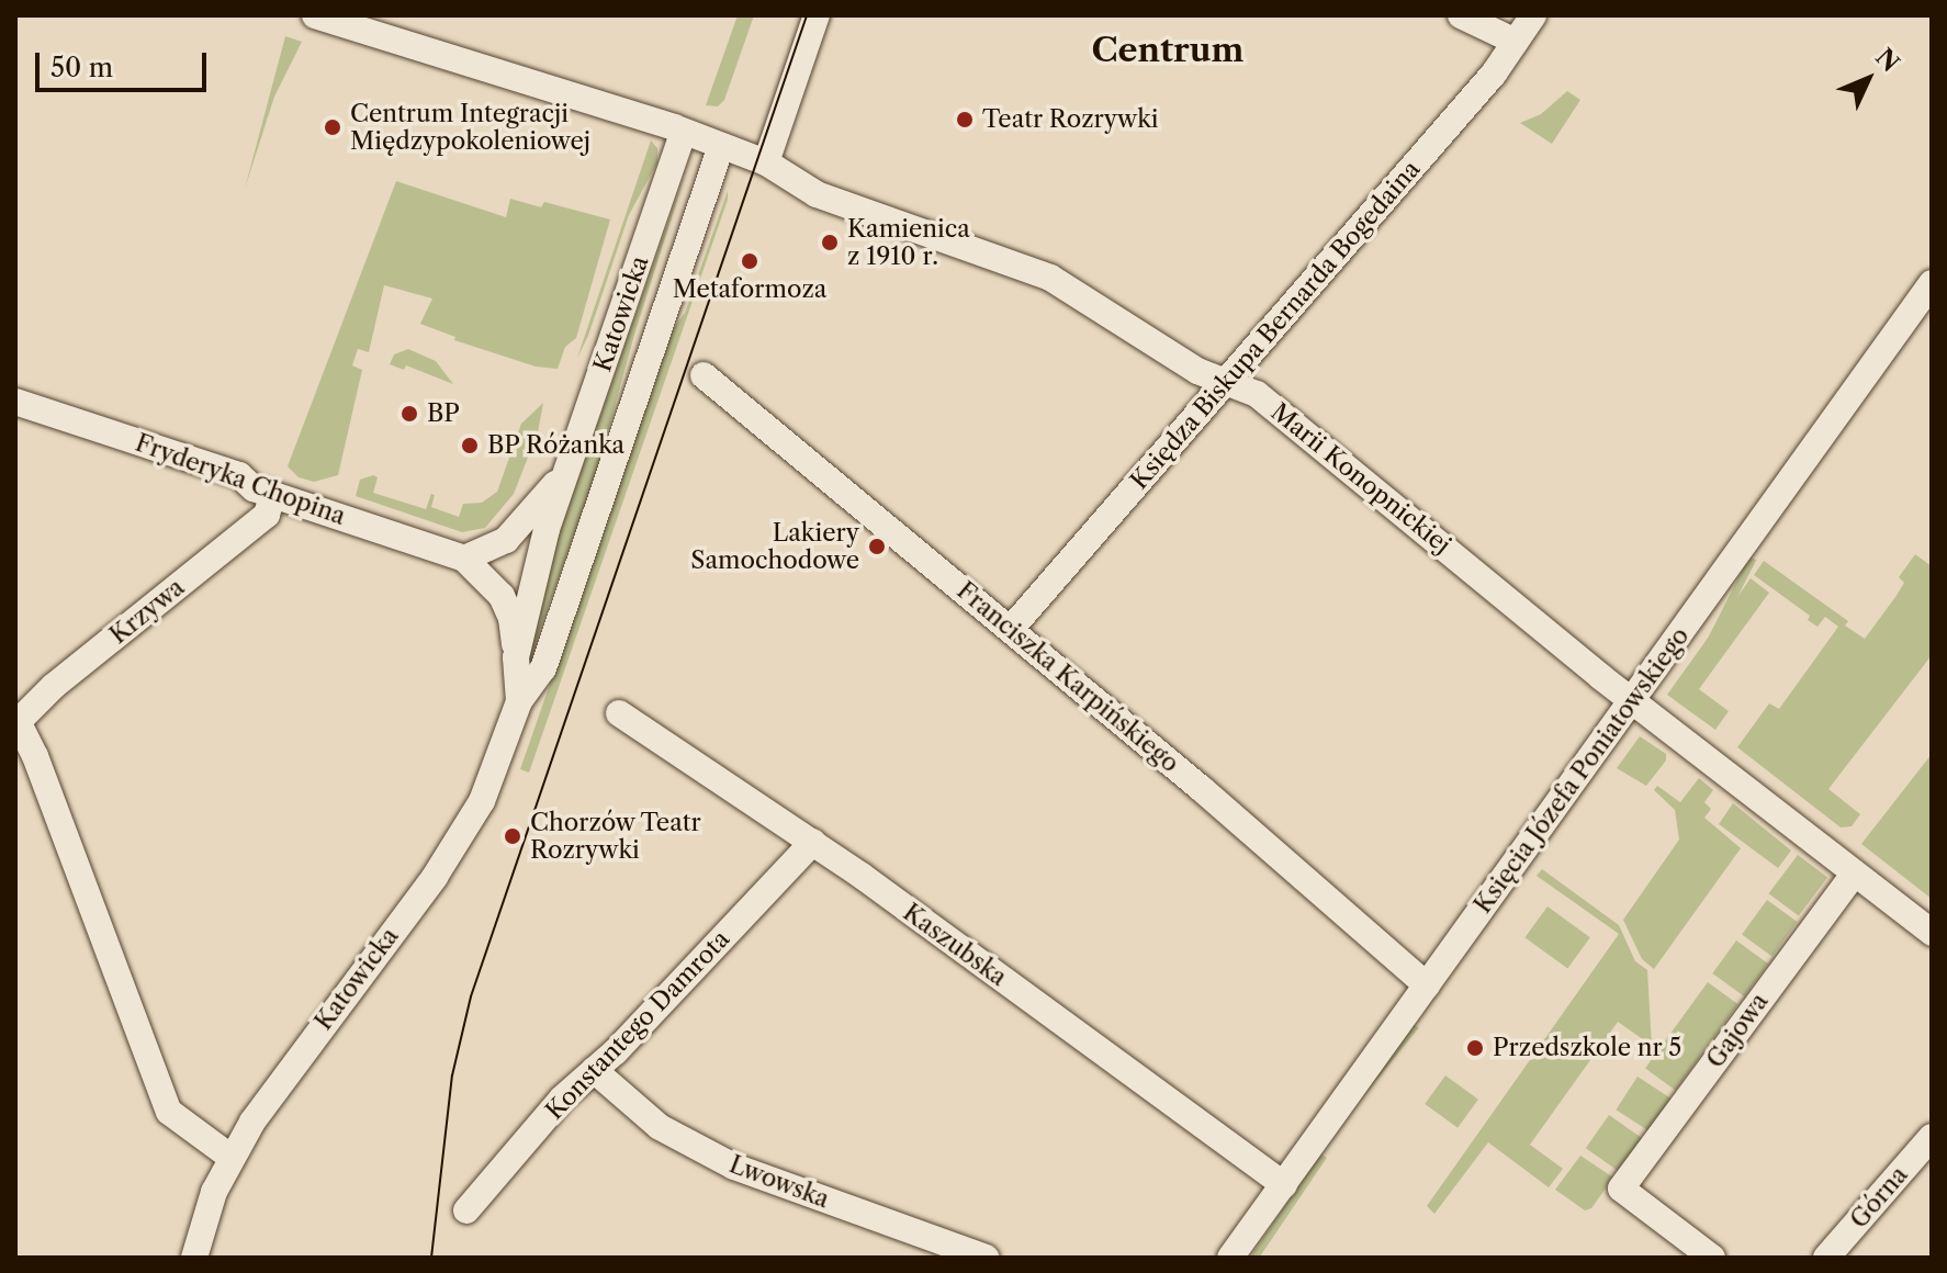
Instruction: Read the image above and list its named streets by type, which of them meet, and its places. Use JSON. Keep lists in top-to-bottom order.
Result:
{
  "streets": {
    "street": [
      "Katowicka",
      "Księdza Biskupa Bernarda Bogedaina",
      "Marii Konopnickiej",
      "Fryderyka Chopina",
      "Krzywa",
      "Franciszka Karpińskiego",
      "Księcia Józefa Poniatowskiego",
      "Kaszubska",
      "Konstantego Damrota",
      "Gajowa",
      "Lwowska",
      "Górna"
    ]
  },
  "crossings": [
    ["Katowicka", "Marii Konopnickiej"],
    ["Księdza Biskupa Bernarda Bogedaina", "Marii Konopnickiej"],
    ["Księdza Biskupa Bernarda Bogedaina", "Franciszka Karpińskiego"],
    ["Marii Konopnickiej", "Księcia Józefa Poniatowskiego"],
    ["Marii Konopnickiej", "Gajowa"],
    ["Fryderyka Chopina", "Krzywa"],
    ["Franciszka Karpińskiego", "Księcia Józefa Poniatowskiego"],
    ["Księcia Józefa Poniatowskiego", "Kaszubska"],
    ["Kaszubska", "Konstantego Damrota"],
    ["Konstantego Damrota", "Lwowska"]
  ],
  "districts": ["Centrum"],
  "places": [
    "Teatr Rozrywki",
    "Centrum Integracji Międzypokoleniowej",
    "Kamienica z 1910 r.",
    "Metaformoza",
    "BP",
    "BP Różanka",
    "Lakiery Samochodowe",
    "Chorzów Teatr Rozrywki",
    "Przedszkole nr 5"
  ],
  "scale_bar": "50 m",
  "north": "top right"
}
